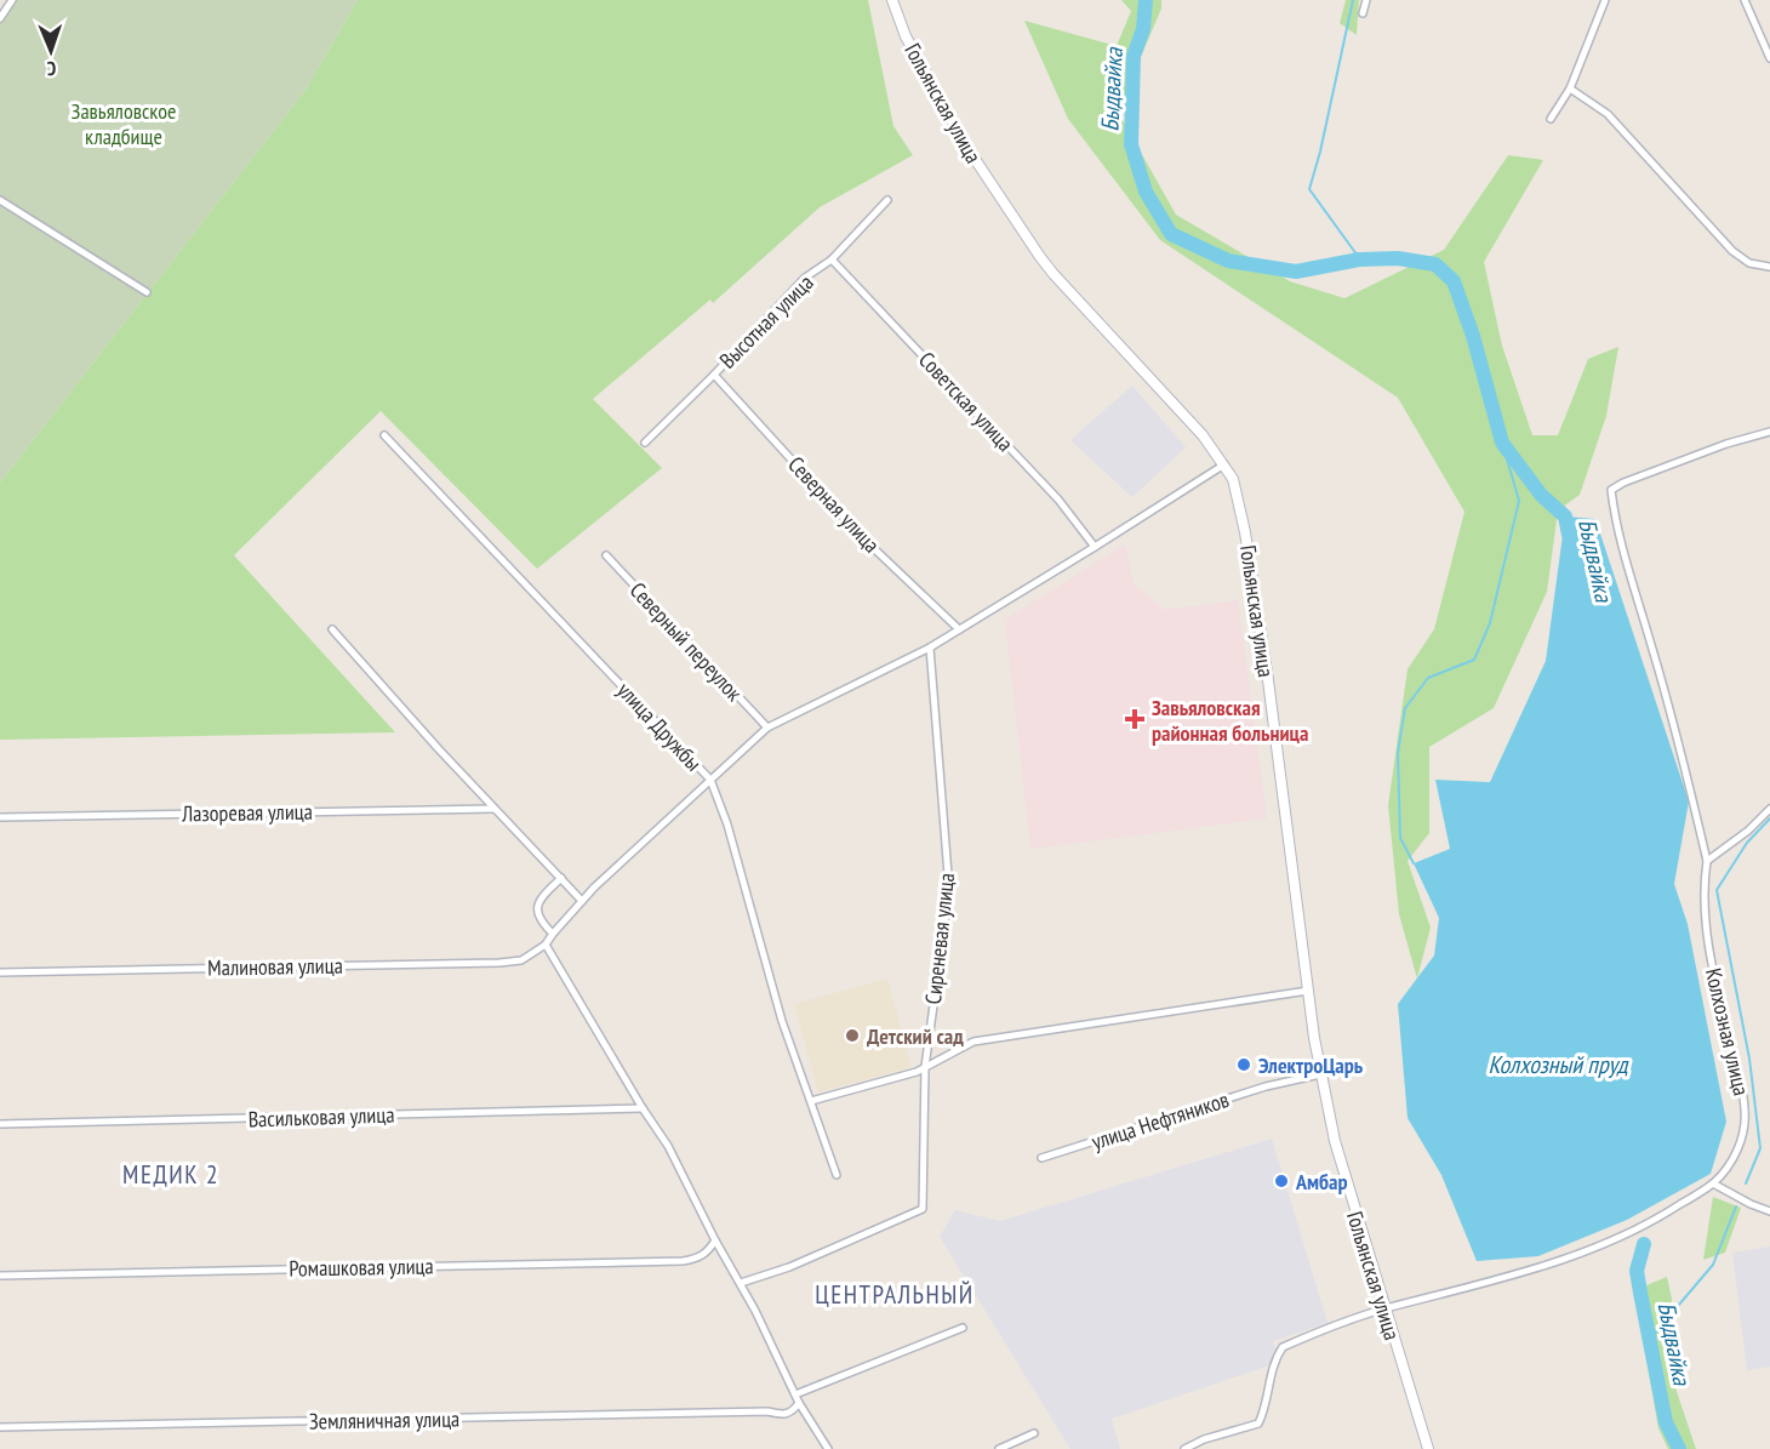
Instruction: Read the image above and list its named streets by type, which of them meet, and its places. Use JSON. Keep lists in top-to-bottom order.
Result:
{
  "streets": {
    "main road": ["Гольянская улица"],
    "street": [
      "Высотная улица",
      "Советская улица",
      "Северная улица",
      "Северный переулок",
      "улица Дружбы",
      "Лазоревая улица",
      "Сиреневая улица",
      "Малиновая улица",
      "Колхозная улица",
      "Васильковая улица",
      "улица Нефтяников",
      "Ромашковая улица",
      "Земляничная улица"
    ]
  },
  "crossings": [
    ["Гольянская улица", "Колхозная улица"],
    ["Гольянская улица", "улица Нефтяников"],
    ["Высотная улица", "Советская улица"],
    ["Высотная улица", "Северная улица"]
  ],
  "districts": ["МЕДИК 2", "ЦЕНТРАЛЬНЫЙ"],
  "water": ["Быдвайка", "Колхозный пруд"],
  "parks": ["Завьяловское кладбище"],
  "places": {
    "health": ["Завьяловская районная больница"],
    "other": ["Детский сад", "ЭлектроЦарь", "Амбар"]
  },
  "north": "bottom"
}
